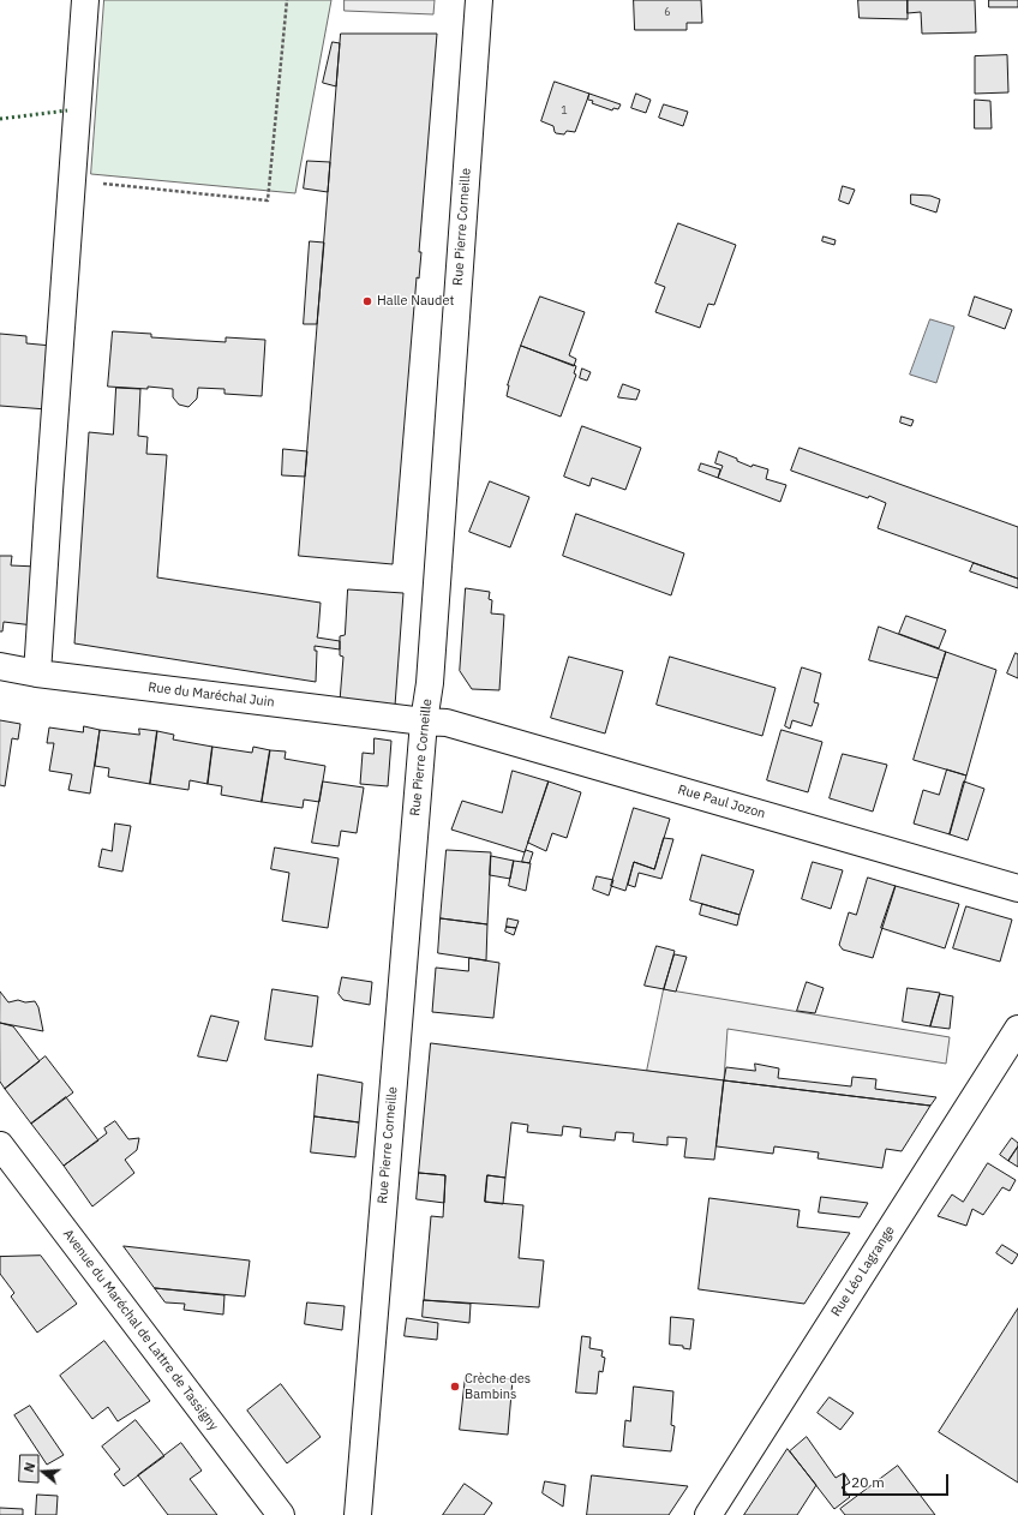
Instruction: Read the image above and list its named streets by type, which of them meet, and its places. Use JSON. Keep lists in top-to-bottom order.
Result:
{
  "streets": {
    "street": [
      "Rue Pierre Corneille",
      "Rue du Maréchal Juin",
      "Rue Paul Jozon",
      "Rue Léo Lagrange",
      "Avenue du Maréchal de Lattre de Tassigny"
    ]
  },
  "crossings": [
    ["Rue Pierre Corneille", "Rue du Maréchal Juin"],
    ["Rue Pierre Corneille", "Rue Paul Jozon"],
    ["Rue du Maréchal Juin", "Rue Paul Jozon"]
  ],
  "places": ["Halle Naudet", "Crèche des Bambins"],
  "house_numbers": ["6", "1"],
  "scale_bar": "20 m",
  "north": "left"
}
